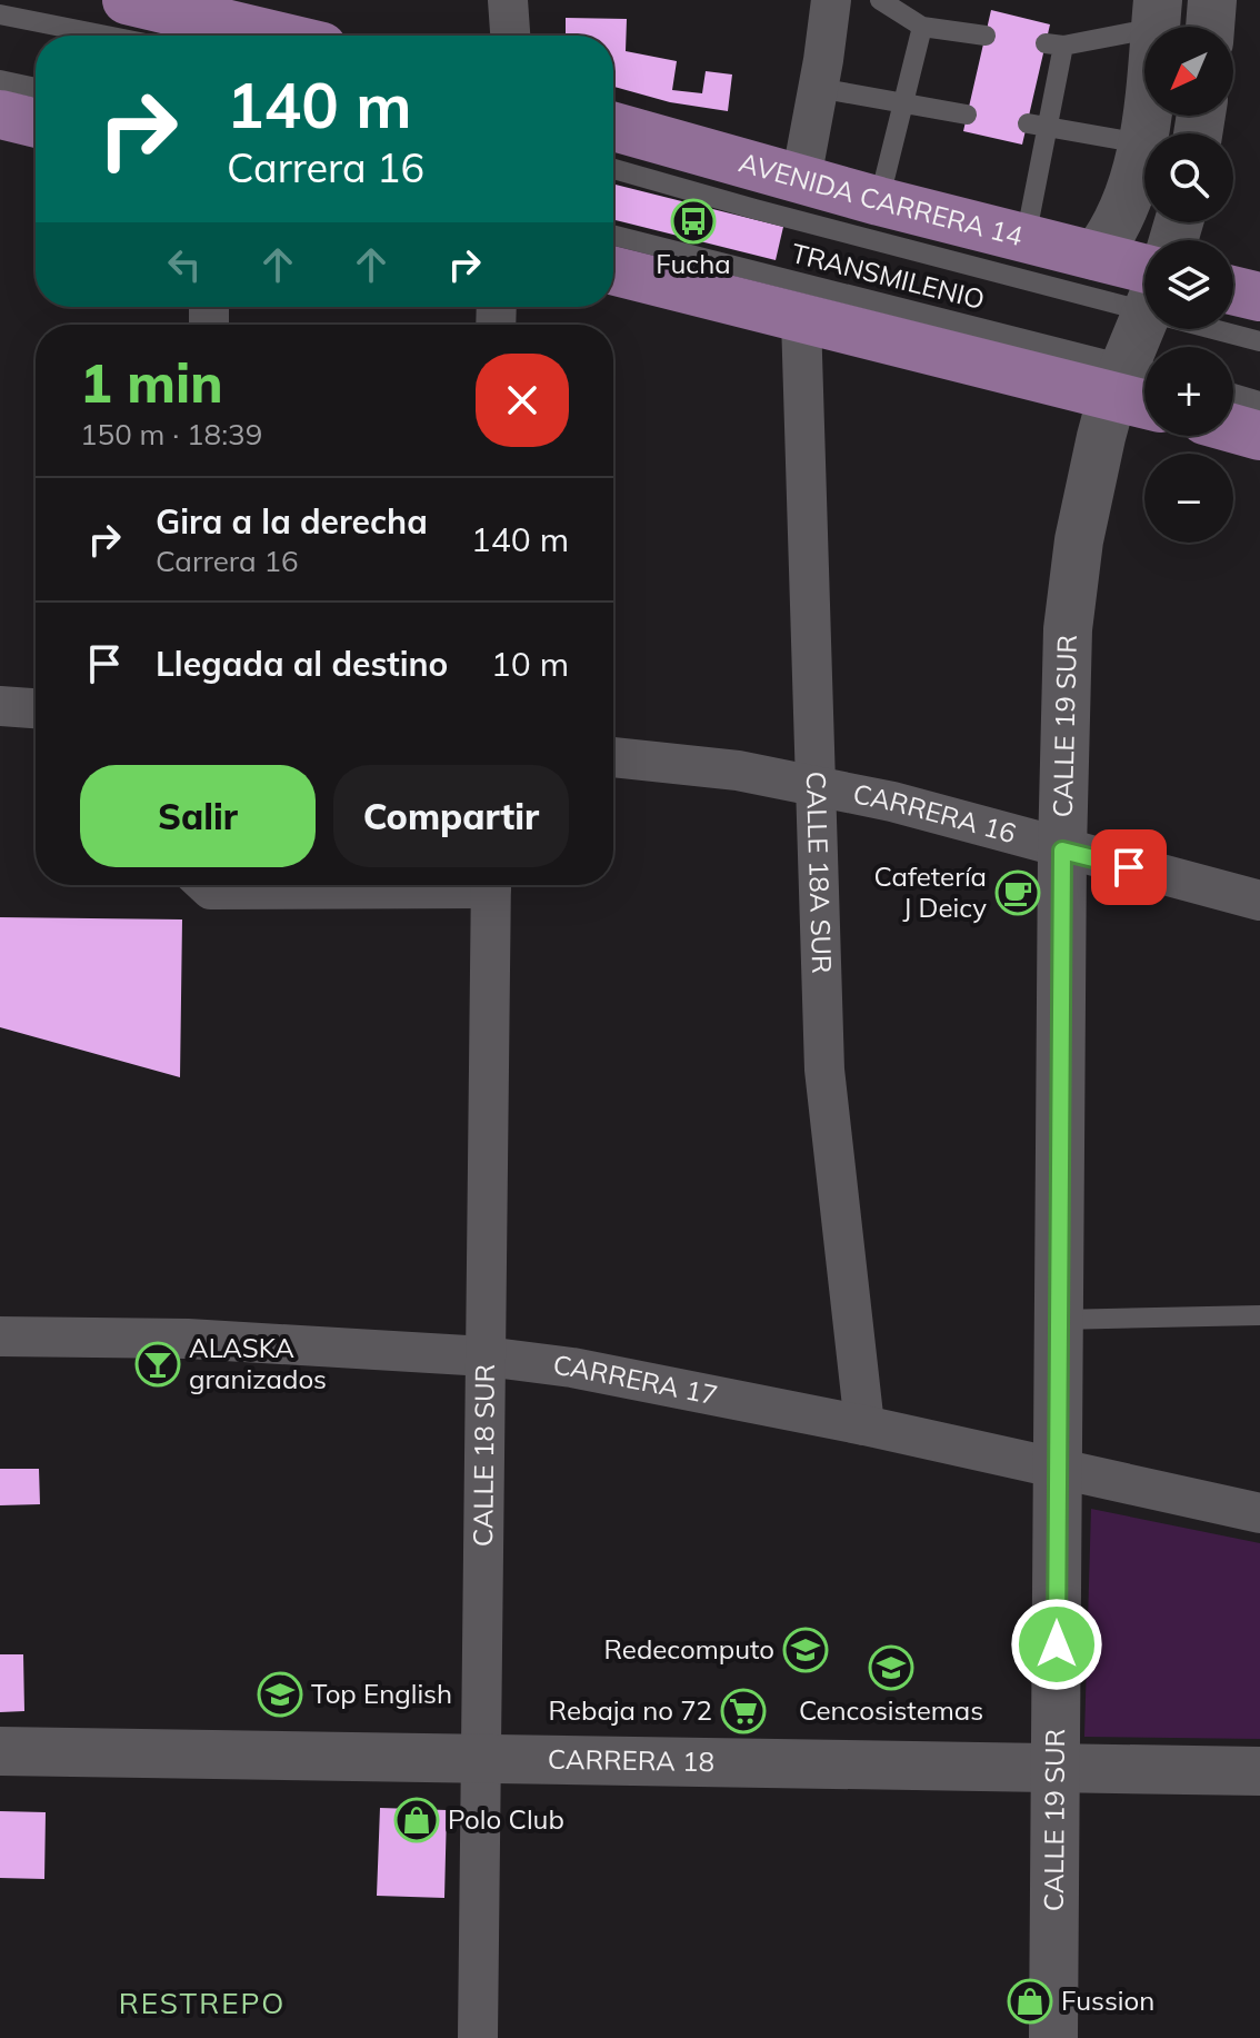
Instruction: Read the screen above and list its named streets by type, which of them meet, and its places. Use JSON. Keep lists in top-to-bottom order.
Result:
{
  "streets": {
    "main road": ["AVENIDA CARRERA 14", "CALLE 19 SUR", "CARRERA 18"],
    "street": [
      "CARRERA 16",
      "CALLE 18A SUR",
      "CARRERA 17",
      "CALLE 18 SUR"
    ],
    "lane": ["TRANSMILENIO"]
  },
  "crossings": [
    ["TRANSMILENIO", "CALLE 19 SUR"],
    ["CALLE 19 SUR", "CARRERA 16"],
    ["CALLE 19 SUR", "CARRERA 17"],
    ["CALLE 19 SUR", "CARRERA 18"],
    ["CARRERA 16", "CALLE 18A SUR"],
    ["CALLE 18A SUR", "CARRERA 17"],
    ["CARRERA 17", "CALLE 18 SUR"],
    ["CALLE 18 SUR", "CARRERA 18"]
  ],
  "districts": ["RESTREPO"],
  "places": {
    "bus stop": ["Fucha"],
    "cafe": ["Cafetería J Deicy"],
    "bar": ["ALASKA granizados"],
    "school or university": ["Redecomputo", "Cencosistemas", "Top English"],
    "supermarket": ["Rebaja no 72"],
    "shop": ["Polo Club", "Fussion"]
  },
  "north": "bottom left",
  "page": {
    "map_buttons": ["+", "−"],
    "turn": ["140 m", "Carrera 16"],
    "heading": ["1 min", "150 m · 18:39"],
    "list": [
      {
        "name": "Gira a la derecha",
        "note": "Carrera 16",
        "value": "140 m"
      },
      {
        "name": "Llegada al destino",
        "value": "10 m"
      }
    ],
    "buttons": ["Salir", "Compartir"]
  }
}
